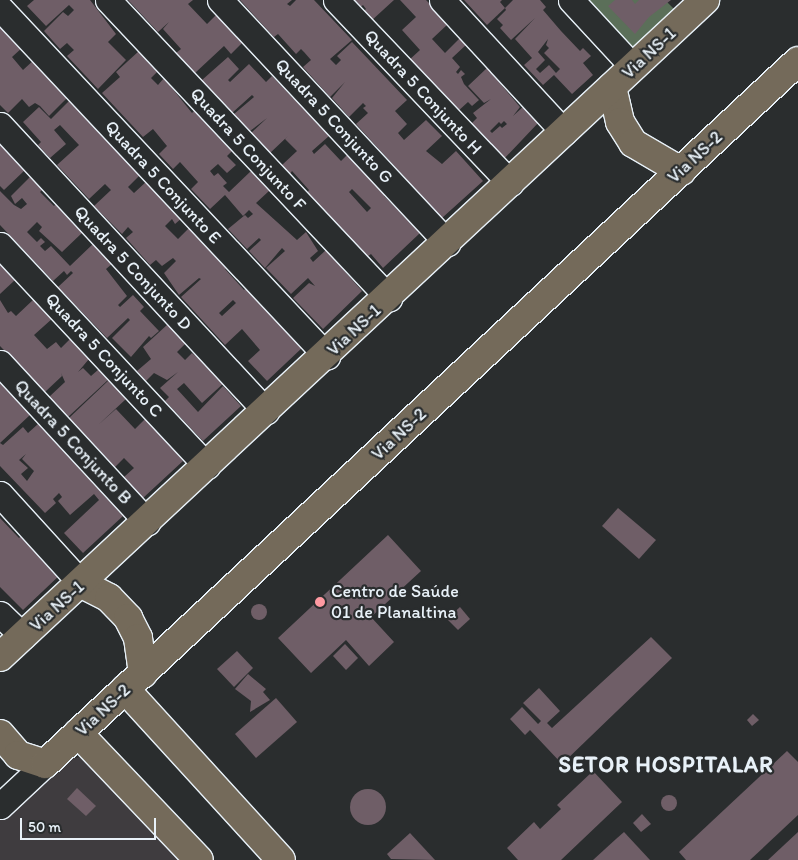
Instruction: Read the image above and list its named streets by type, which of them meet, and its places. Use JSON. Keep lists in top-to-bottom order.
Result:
{
  "streets": {
    "main road": ["Via NS-1", "Via NS-2"],
    "street": [
      "Quadra 5 Conjunto H",
      "Quadra 5 Conjunto G",
      "Quadra 5 Conjunto F",
      "Quadra 5 Conjunto E",
      "Quadra 5 Conjunto D",
      "Quadra 5 Conjunto C",
      "Quadra 5 Conjunto B"
    ]
  },
  "crossings": [
    ["Via NS-1", "Quadra 5 Conjunto H"],
    ["Via NS-1", "Quadra 5 Conjunto G"],
    ["Via NS-1", "Quadra 5 Conjunto F"],
    ["Via NS-1", "Quadra 5 Conjunto E"],
    ["Via NS-1", "Quadra 5 Conjunto D"],
    ["Via NS-1", "Quadra 5 Conjunto C"],
    ["Via NS-1", "Quadra 5 Conjunto B"]
  ],
  "districts": ["SETOR HOSPITALAR"],
  "places": ["Centro de Saúde 01 de Planaltina"],
  "scale_bar": "50 m"
}
